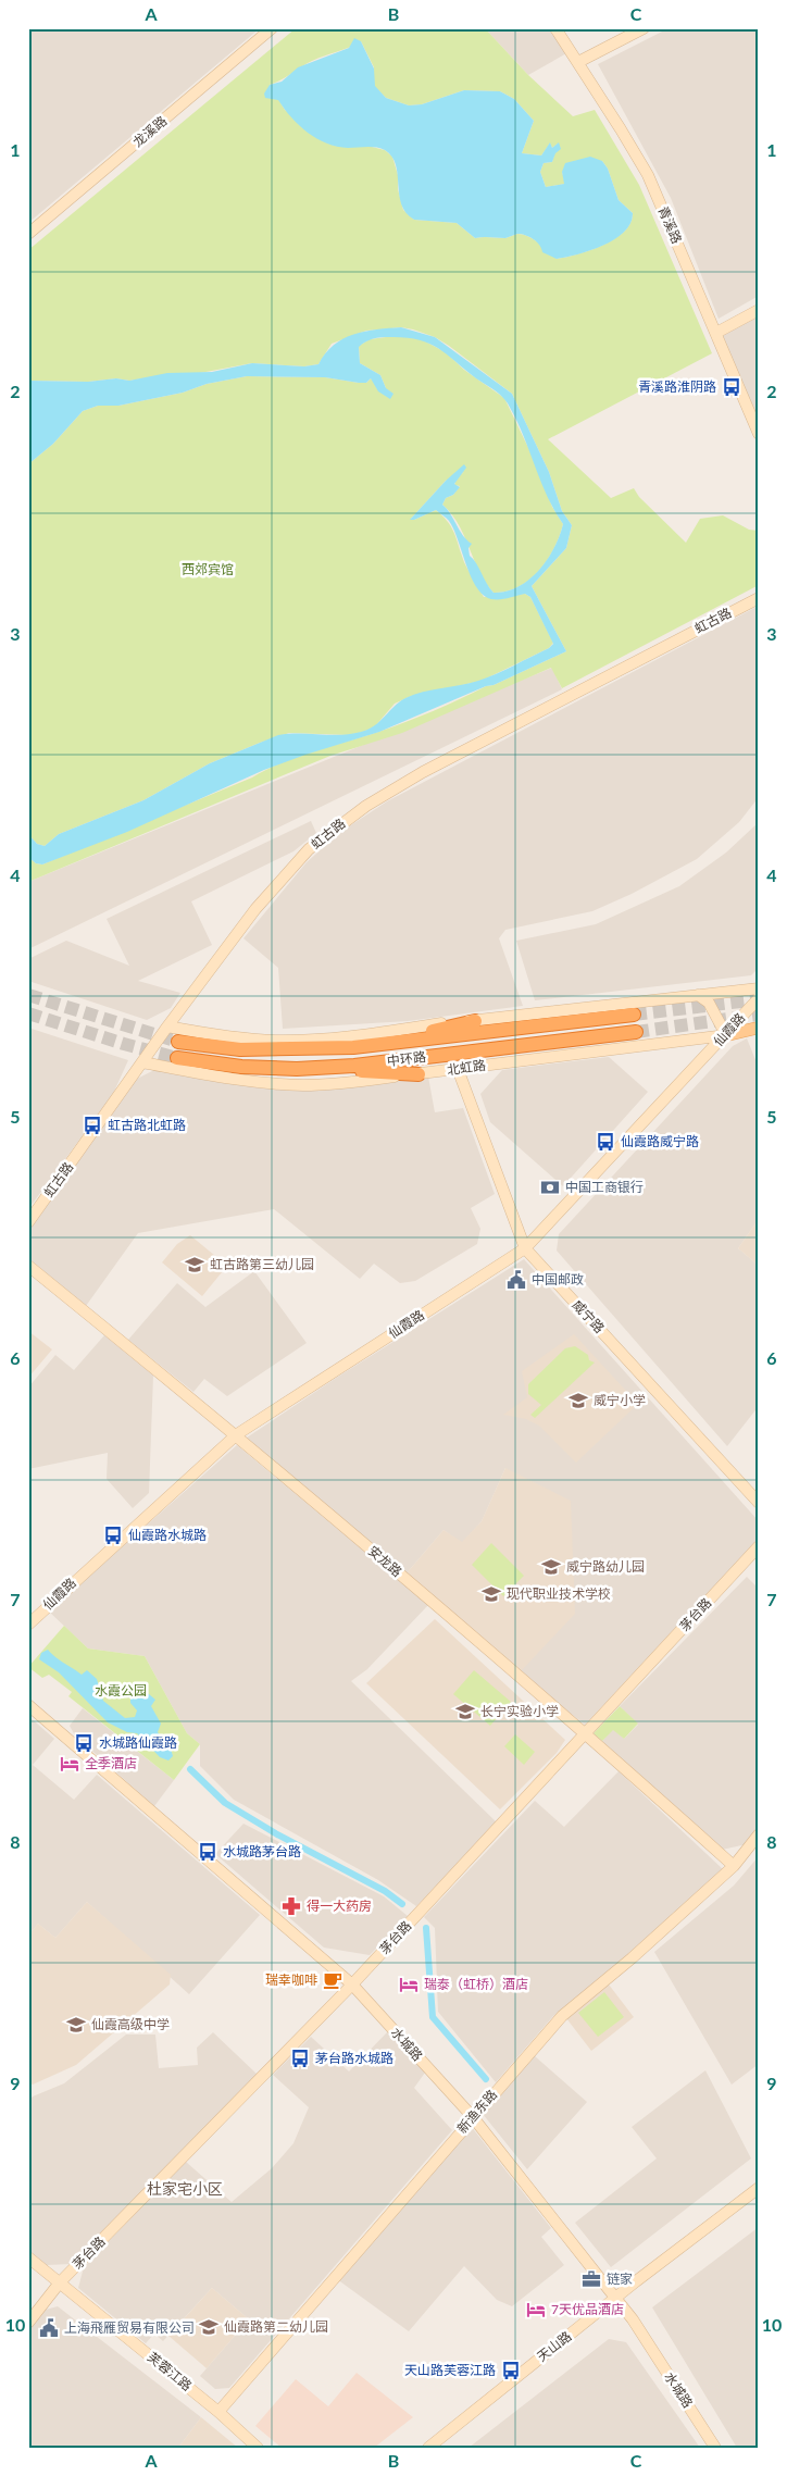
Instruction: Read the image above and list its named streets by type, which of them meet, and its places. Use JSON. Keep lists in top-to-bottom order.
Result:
{
  "streets": {
    "highway": ["中环路"],
    "main road": ["北虹路"],
    "street": [
      "龙溪路",
      "青溪路",
      "虹古路",
      "仙霞路",
      "威宁路",
      "安龙路",
      "茅台路",
      "水城路",
      "新渔东路",
      "天山路",
      "芙蓉江路"
    ]
  },
  "crossings": [
    ["虹古路", "北虹路"],
    ["仙霞路", "北虹路"],
    ["仙霞路", "威宁路"],
    ["仙霞路", "安龙路"],
    ["北虹路", "威宁路"],
    ["安龙路", "茅台路"],
    ["安龙路", "新渔东路"],
    ["茅台路", "水城路"],
    ["茅台路", "芙蓉江路"],
    ["水城路", "新渔东路"],
    ["水城路", "天山路"],
    ["新渔东路", "芙蓉江路"]
  ],
  "districts": ["杜家宅小区"],
  "parks": ["西郊宾馆", "水霞公园"],
  "places": {
    "bus stop": [
      "青溪路淮阴路",
      "虹古路北虹路",
      "仙霞路威宁路",
      "仙霞路水城路",
      "水城路仙霞路",
      "水城路茅台路",
      "茅台路水城路",
      "天山路芙蓉江路"
    ],
    "bank": ["中国工商银行"],
    "school or university": [
      "虹古路第三幼儿园",
      "威宁小学",
      "威宁路幼儿园",
      "现代职业技术学校",
      "长宁实验小学",
      "仙霞高级中学",
      "仙霞路第二幼儿园"
    ],
    "public building": ["中国邮政", "上海飛雁贸易有限公司"],
    "hotel": ["全季酒店", "瑞泰（虹桥）酒店", "7天优品酒店"],
    "pharmacy": ["得一大药房"],
    "cafe": ["瑞幸咖啡"],
    "office": ["链家"]
  },
  "grid": {
    "columns": ["A", "B", "C"],
    "rows": [
      "1",
      "2",
      "3",
      "4",
      "5",
      "6",
      "7",
      "8",
      "9",
      "10"
    ]
  }
}
